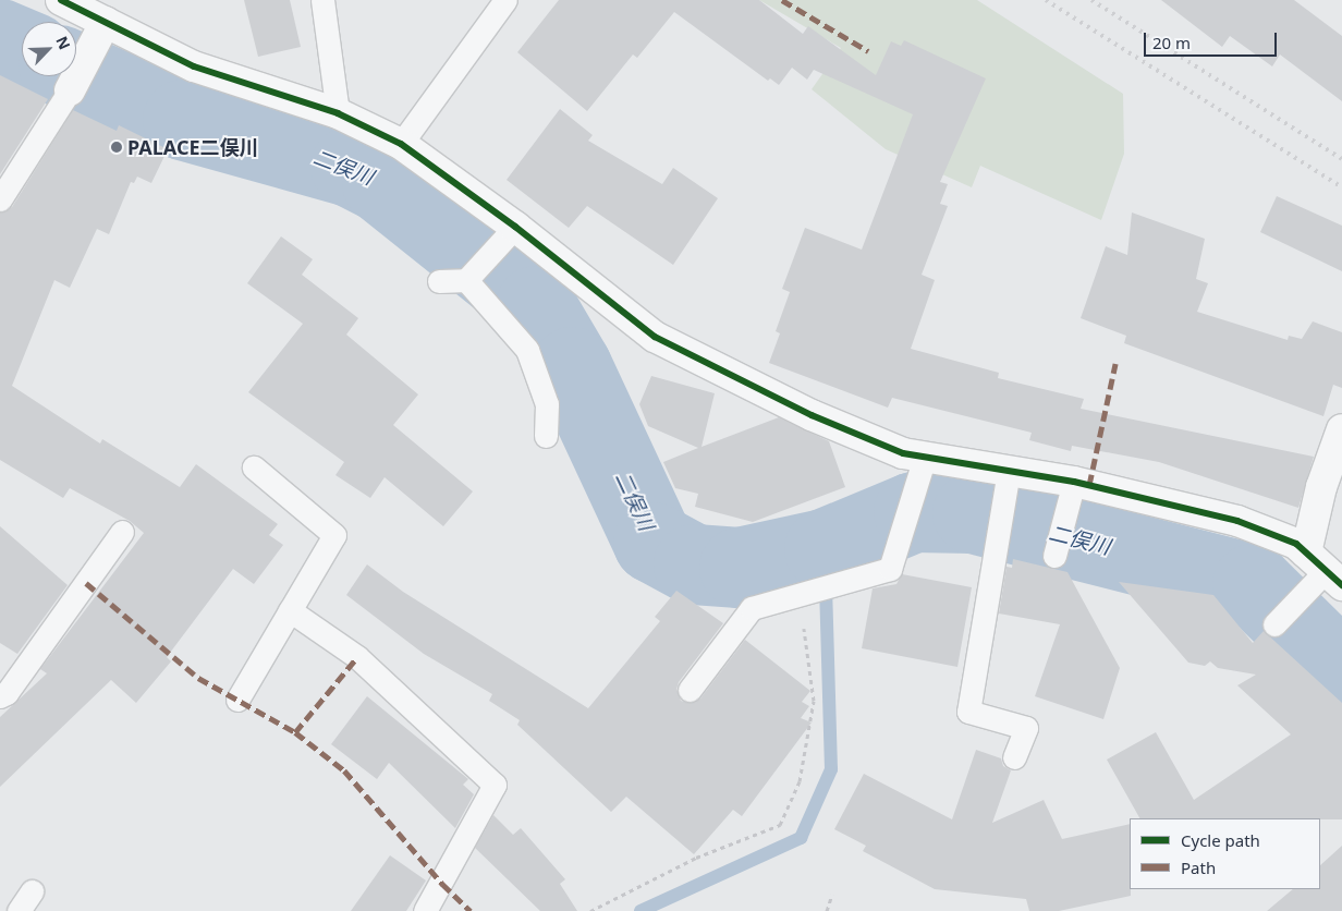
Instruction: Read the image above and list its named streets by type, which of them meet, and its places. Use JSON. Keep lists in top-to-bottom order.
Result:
{
  "water": ["二俣川"],
  "places": ["PALACE二俣川"],
  "legend": ["Cycle path", "Path"],
  "scale_bar": "20 m",
  "north": "top right"
}
